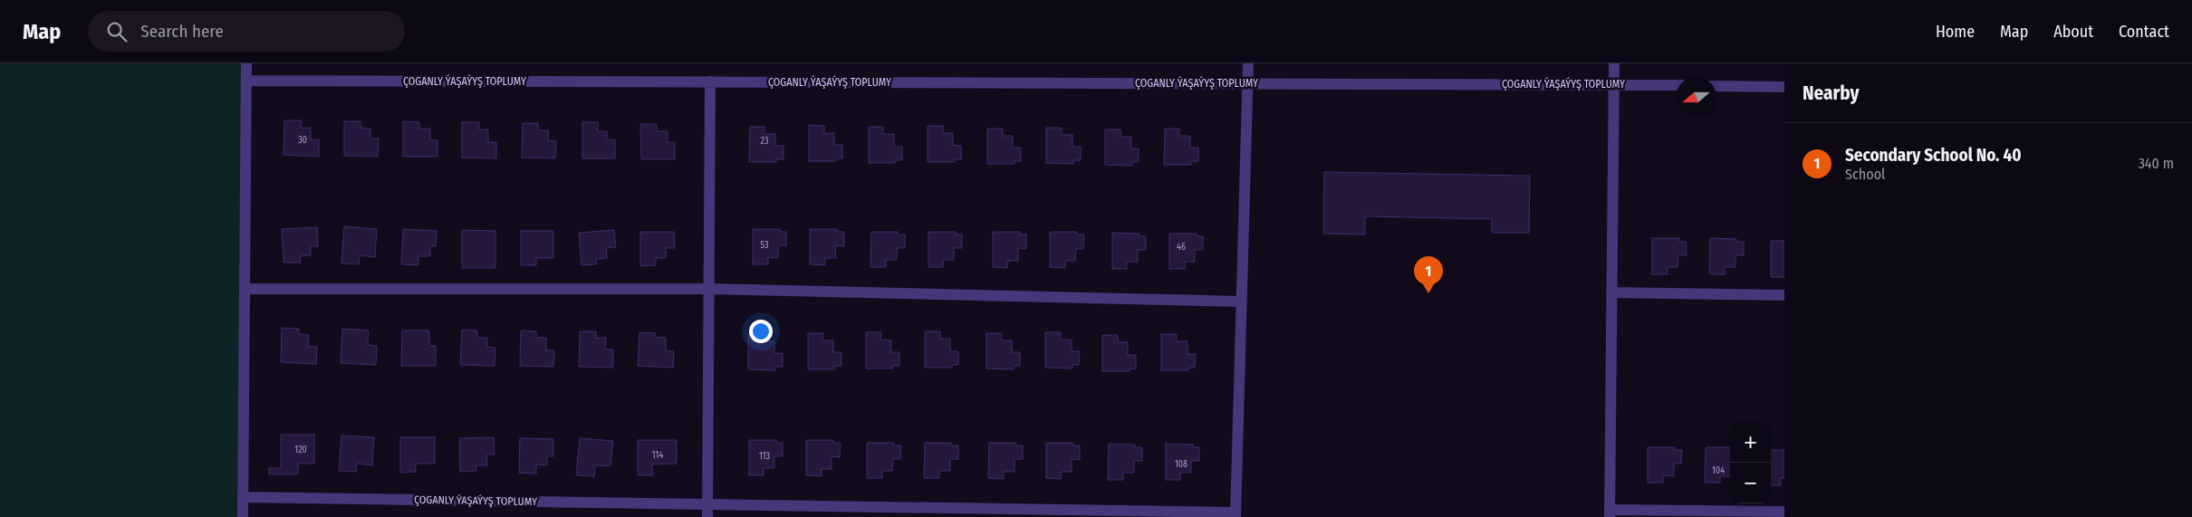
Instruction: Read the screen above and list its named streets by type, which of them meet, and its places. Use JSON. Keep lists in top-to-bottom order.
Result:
{
  "streets": {
    "street": ["ÇOGANLY ÝAŞAÝYŞ TOPLUMY"]
  },
  "house_numbers": [
    "30",
    "23",
    "53",
    "46",
    "120",
    "114",
    "113",
    "108",
    "104"
  ],
  "north": "left",
  "page": {
    "header": "Map",
    "search": "Search here",
    "nav": [
      "Home",
      "Map",
      "About",
      "Contact"
    ],
    "heading": "Nearby",
    "list": [
      {
        "mark": "1",
        "name": "Secondary School No. 40",
        "note": "School",
        "value": "340 m"
      }
    ],
    "pins": "1",
    "map_buttons": ["+", "−"]
  }
}
